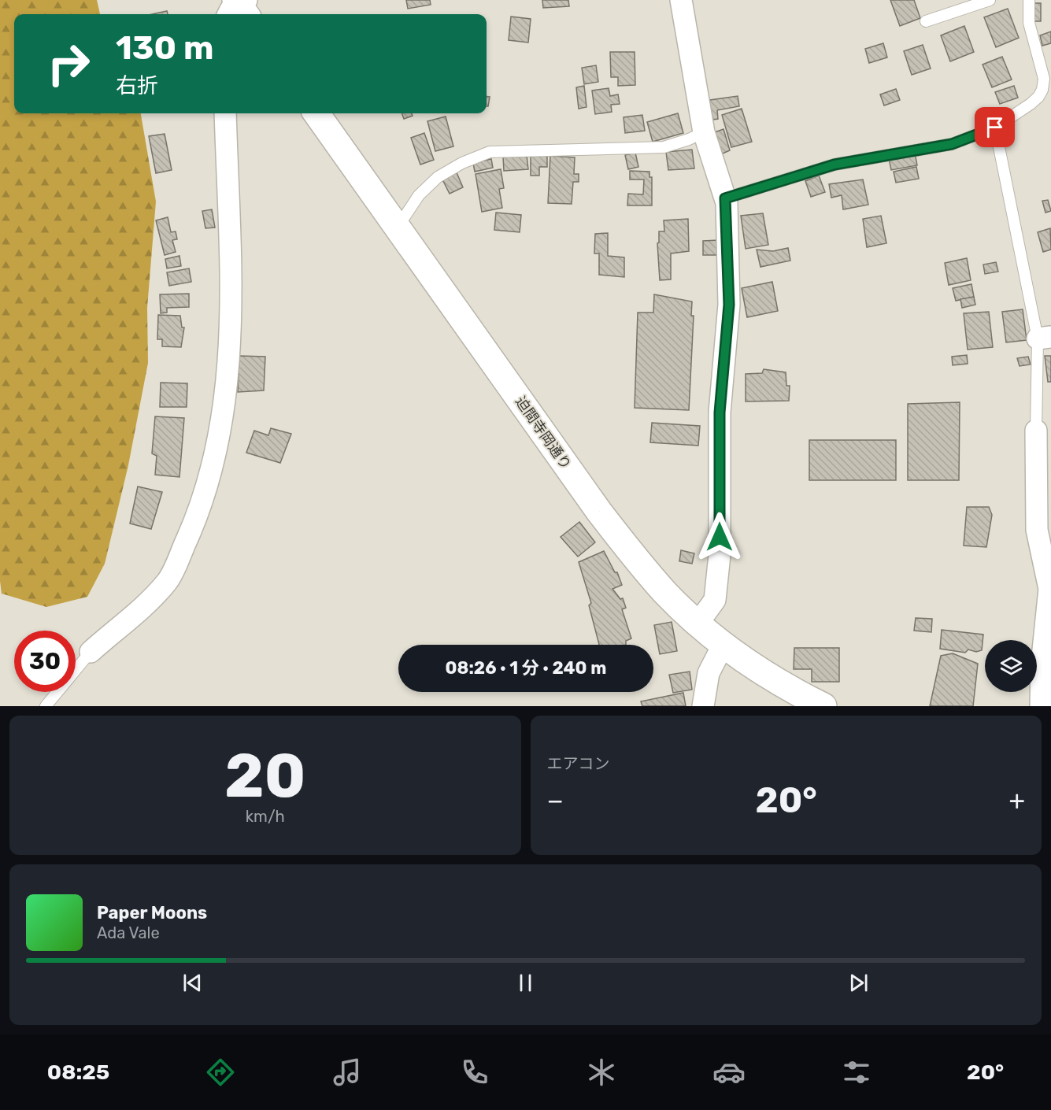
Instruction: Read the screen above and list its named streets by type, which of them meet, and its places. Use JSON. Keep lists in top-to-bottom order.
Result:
{
  "streets": {
    "street": ["迫間寺岡通り"]
  },
  "page": {
    "turn": ["130 m", "右折"],
    "limit": "30",
    "trip": "08:26 · 1 分 · 240 m",
    "tile": [
      ["20", "km/h"],
      "エアコン"
    ],
    "heat": ["−", "20°", "+"],
    "song": ["Paper Moons", "Ada Vale"],
    "tabs": ["08:25", "20°"]
  }
}
